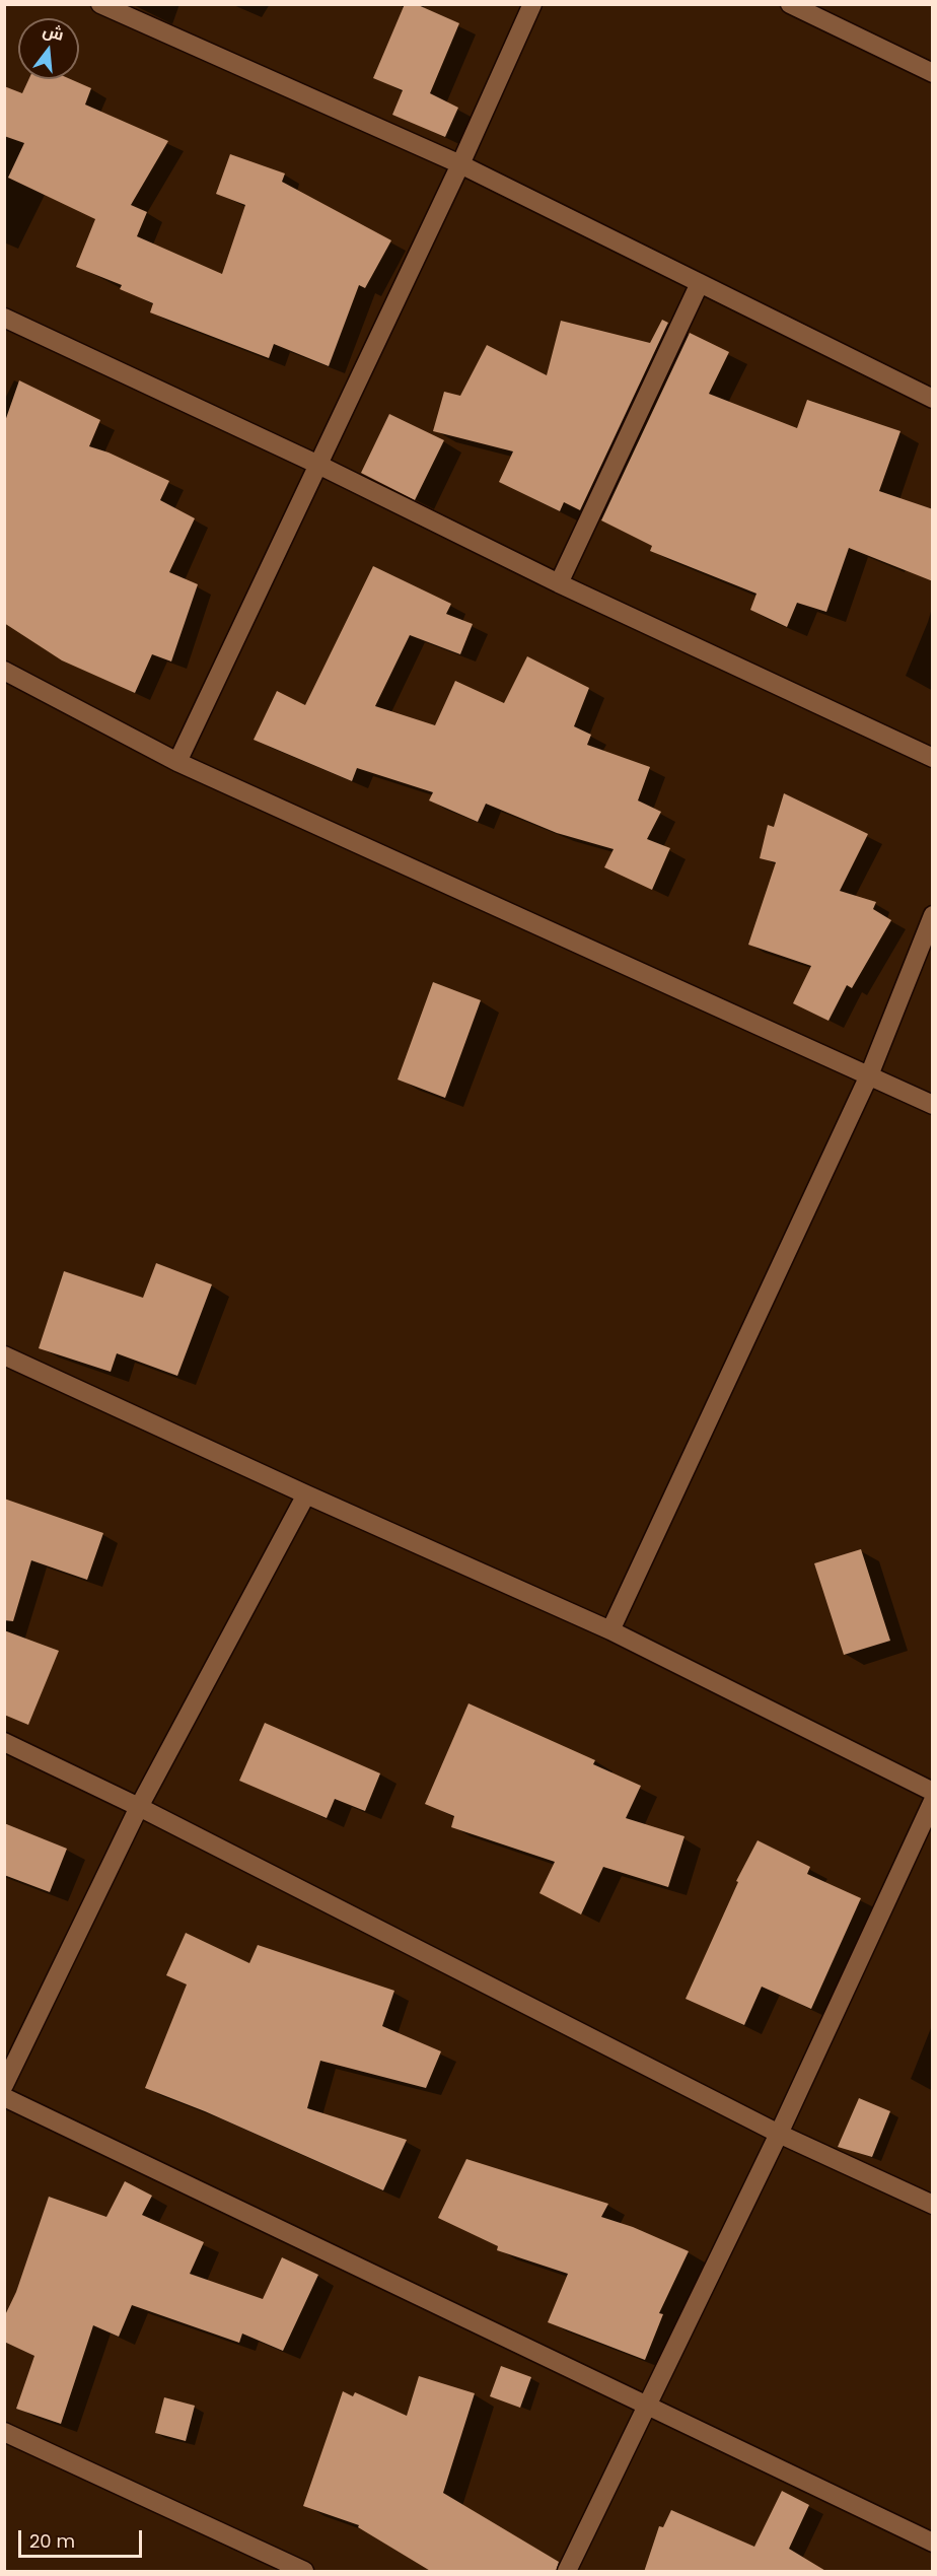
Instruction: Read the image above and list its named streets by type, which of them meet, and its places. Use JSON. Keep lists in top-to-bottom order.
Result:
{
  "scale_bar": "20 m",
  "north": "top"
}
